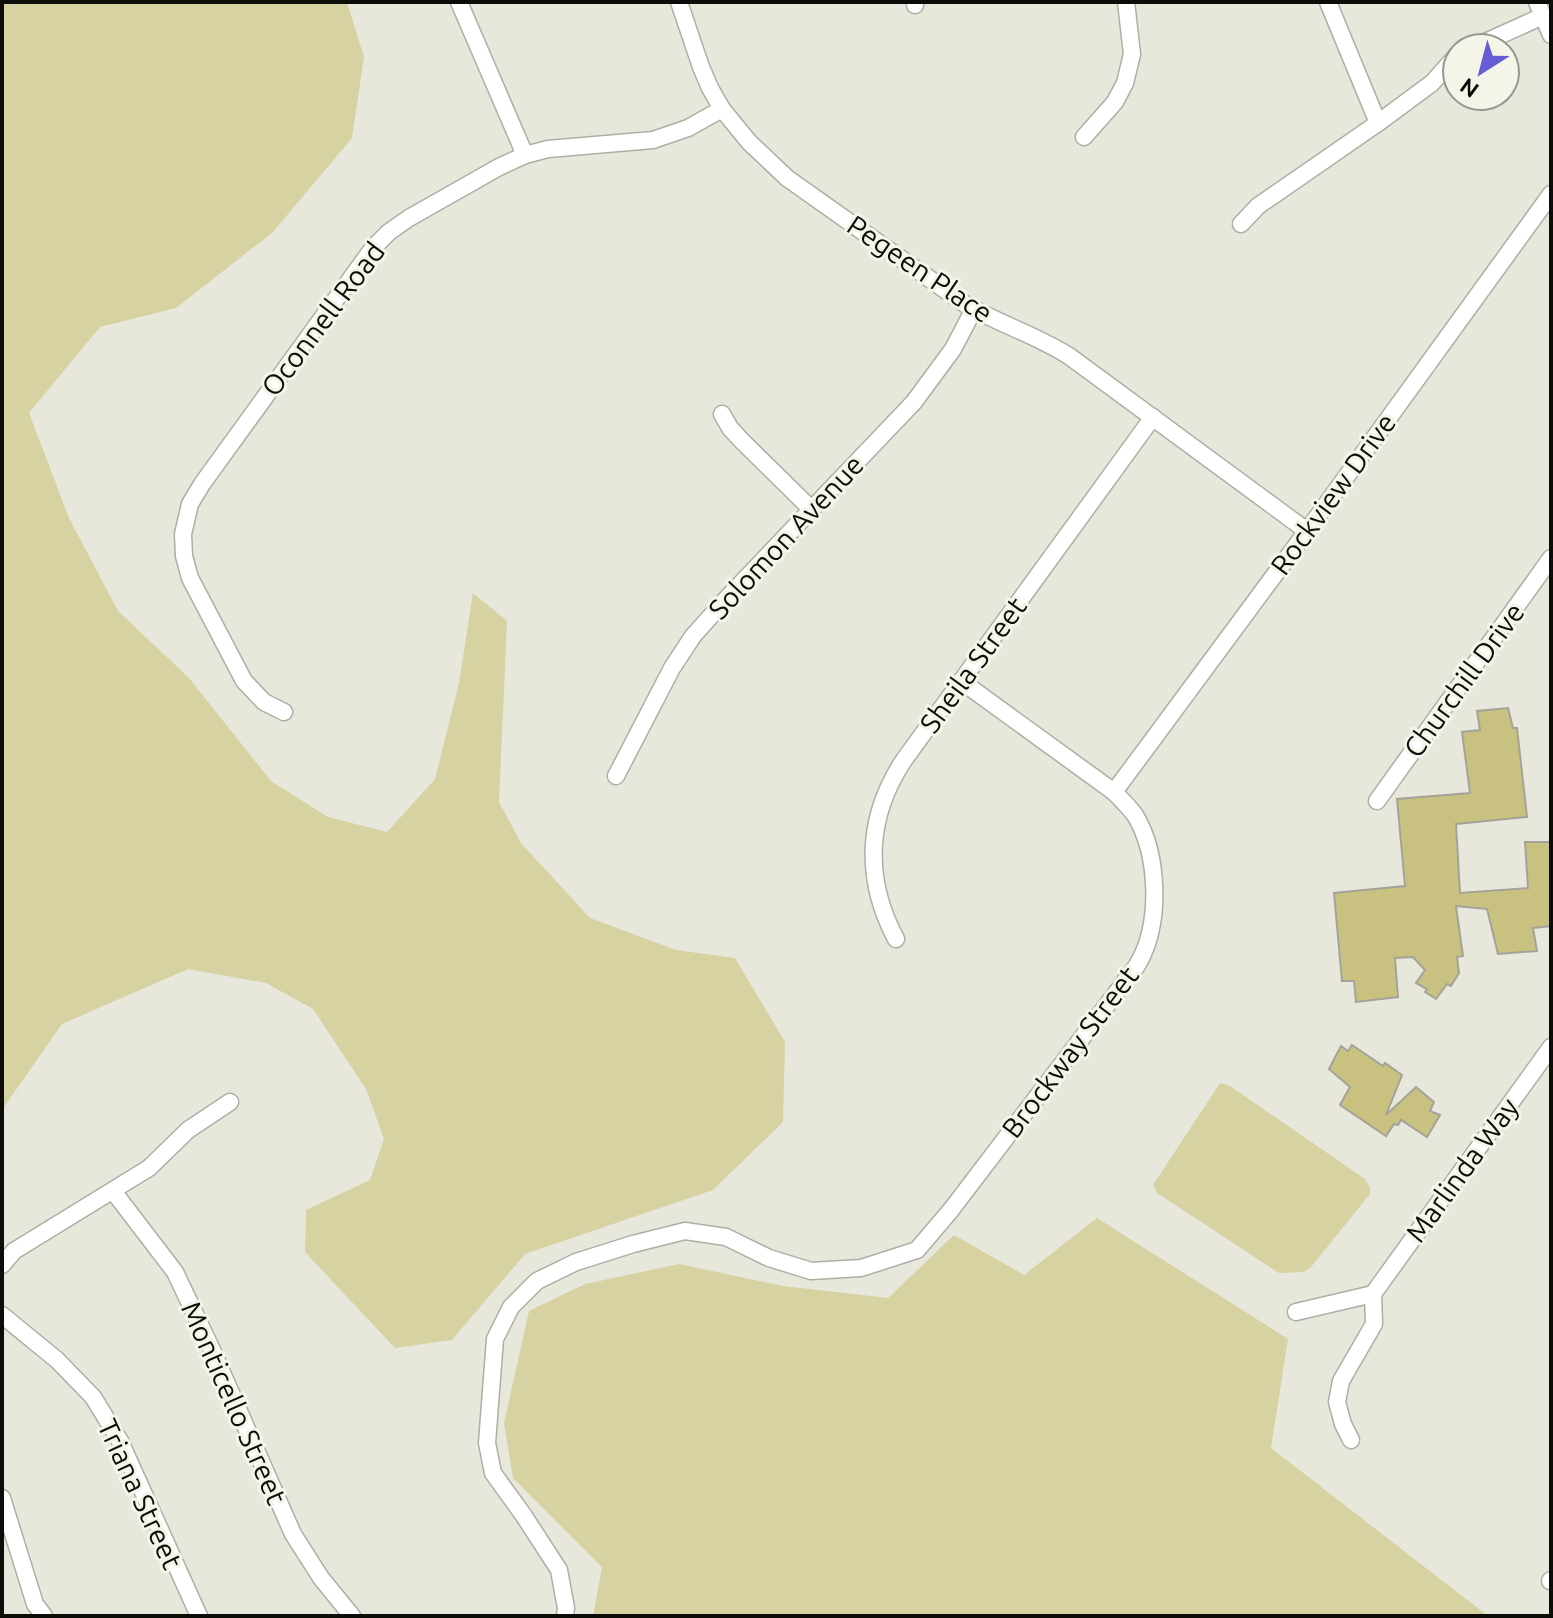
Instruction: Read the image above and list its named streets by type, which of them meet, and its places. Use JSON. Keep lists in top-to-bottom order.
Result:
{
  "streets": {
    "street": [
      "Pegeen Place",
      "Oconnell Road",
      "Rockview Drive",
      "Solomon Avenue",
      "Sheila Street",
      "Churchill Drive",
      "Brockway Street",
      "Marlinda Way",
      "Monticello Street",
      "Triana Street"
    ]
  },
  "crossings": [
    ["Pegeen Place", "Oconnell Road"],
    ["Pegeen Place", "Rockview Drive"],
    ["Pegeen Place", "Solomon Avenue"],
    ["Pegeen Place", "Sheila Street"],
    ["Rockview Drive", "Brockway Street"],
    ["Sheila Street", "Brockway Street"]
  ],
  "north": "bottom left"
}
